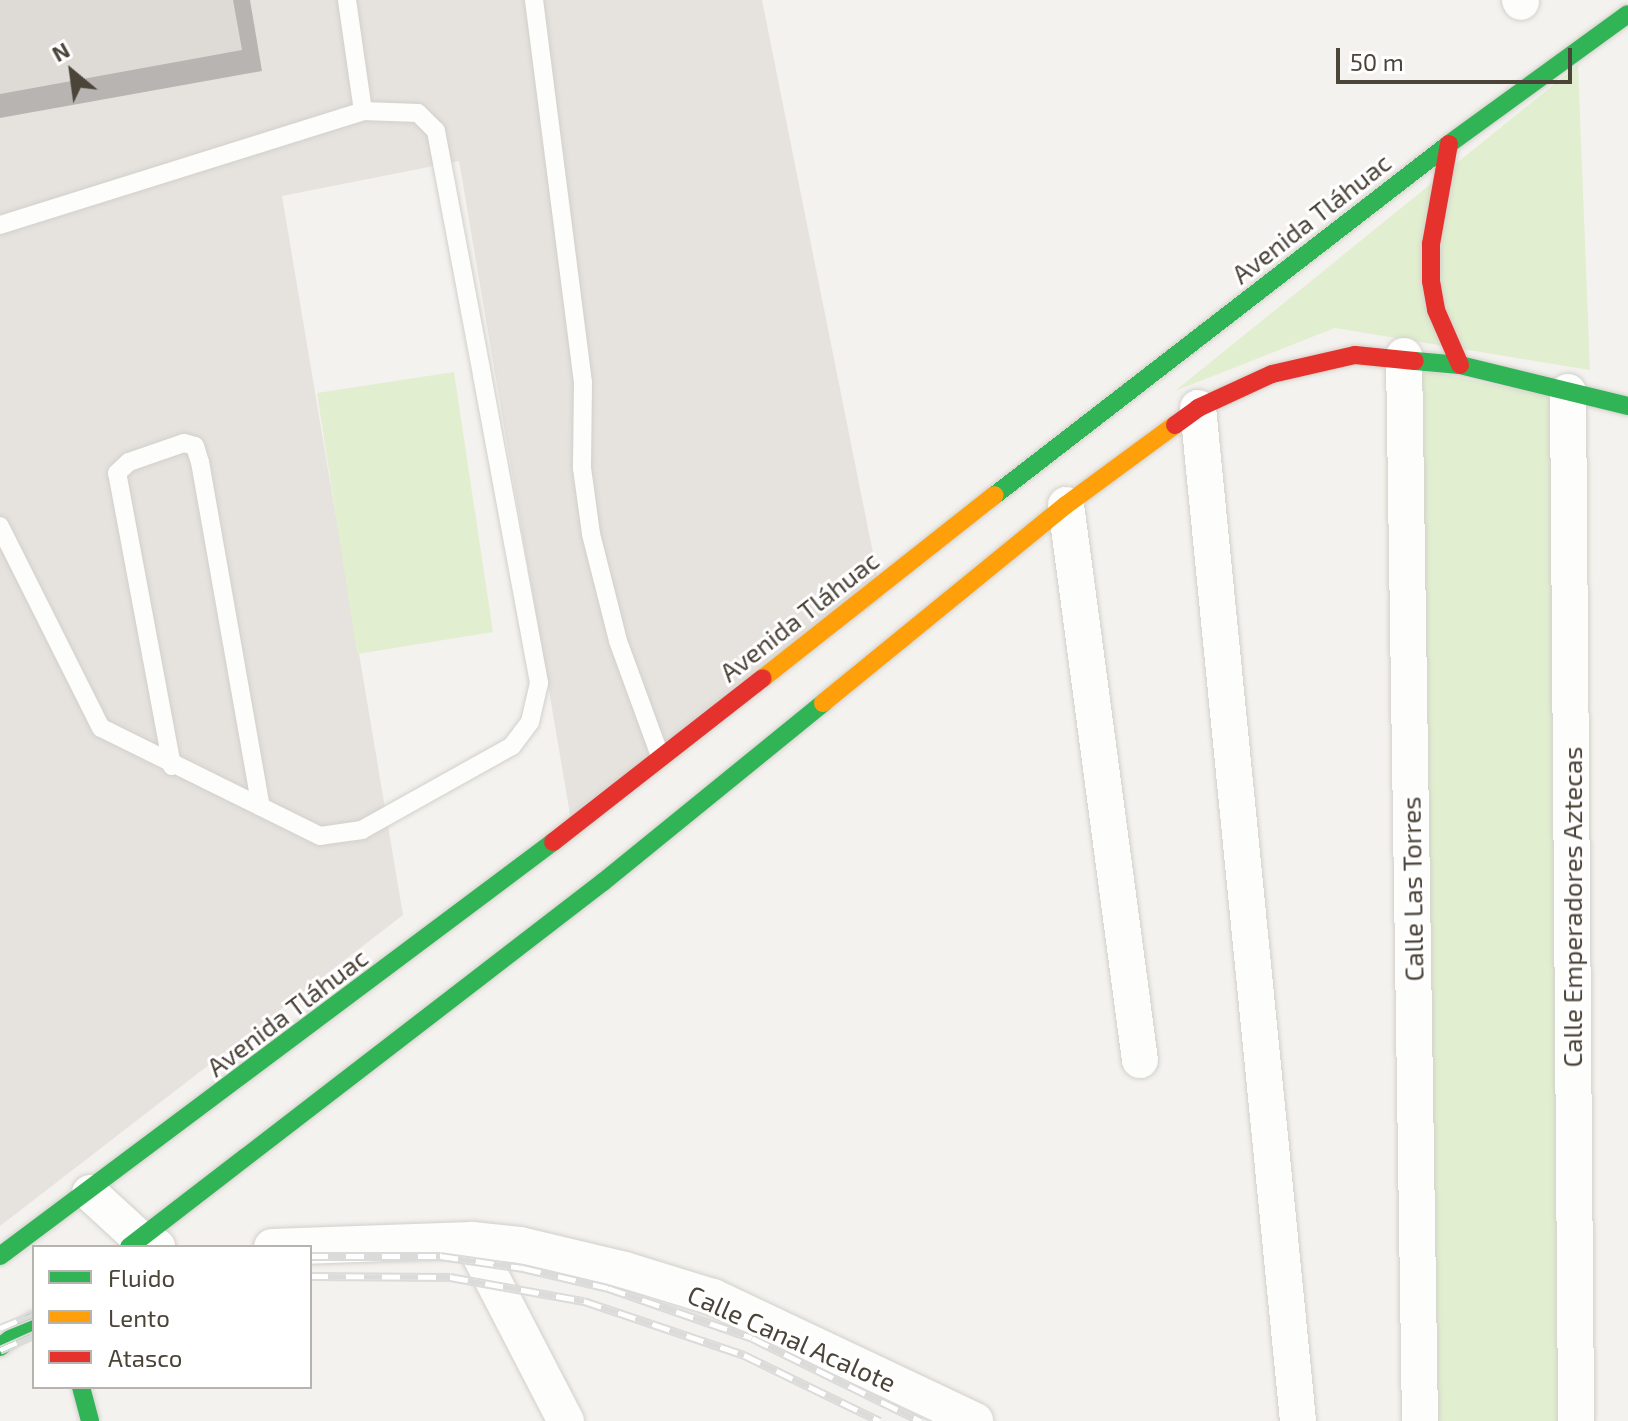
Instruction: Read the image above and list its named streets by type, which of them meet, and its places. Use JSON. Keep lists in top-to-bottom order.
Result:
{
  "streets": {
    "main road": ["Avenida Tláhuac"],
    "street": ["Calle Las Torres", "Calle Emperadores Aztecas", "Calle Canal Acalote"]
  },
  "legend": ["Fluido", "Lento", "Atasco"],
  "scale_bar": "50 m",
  "north": "top left"
}
